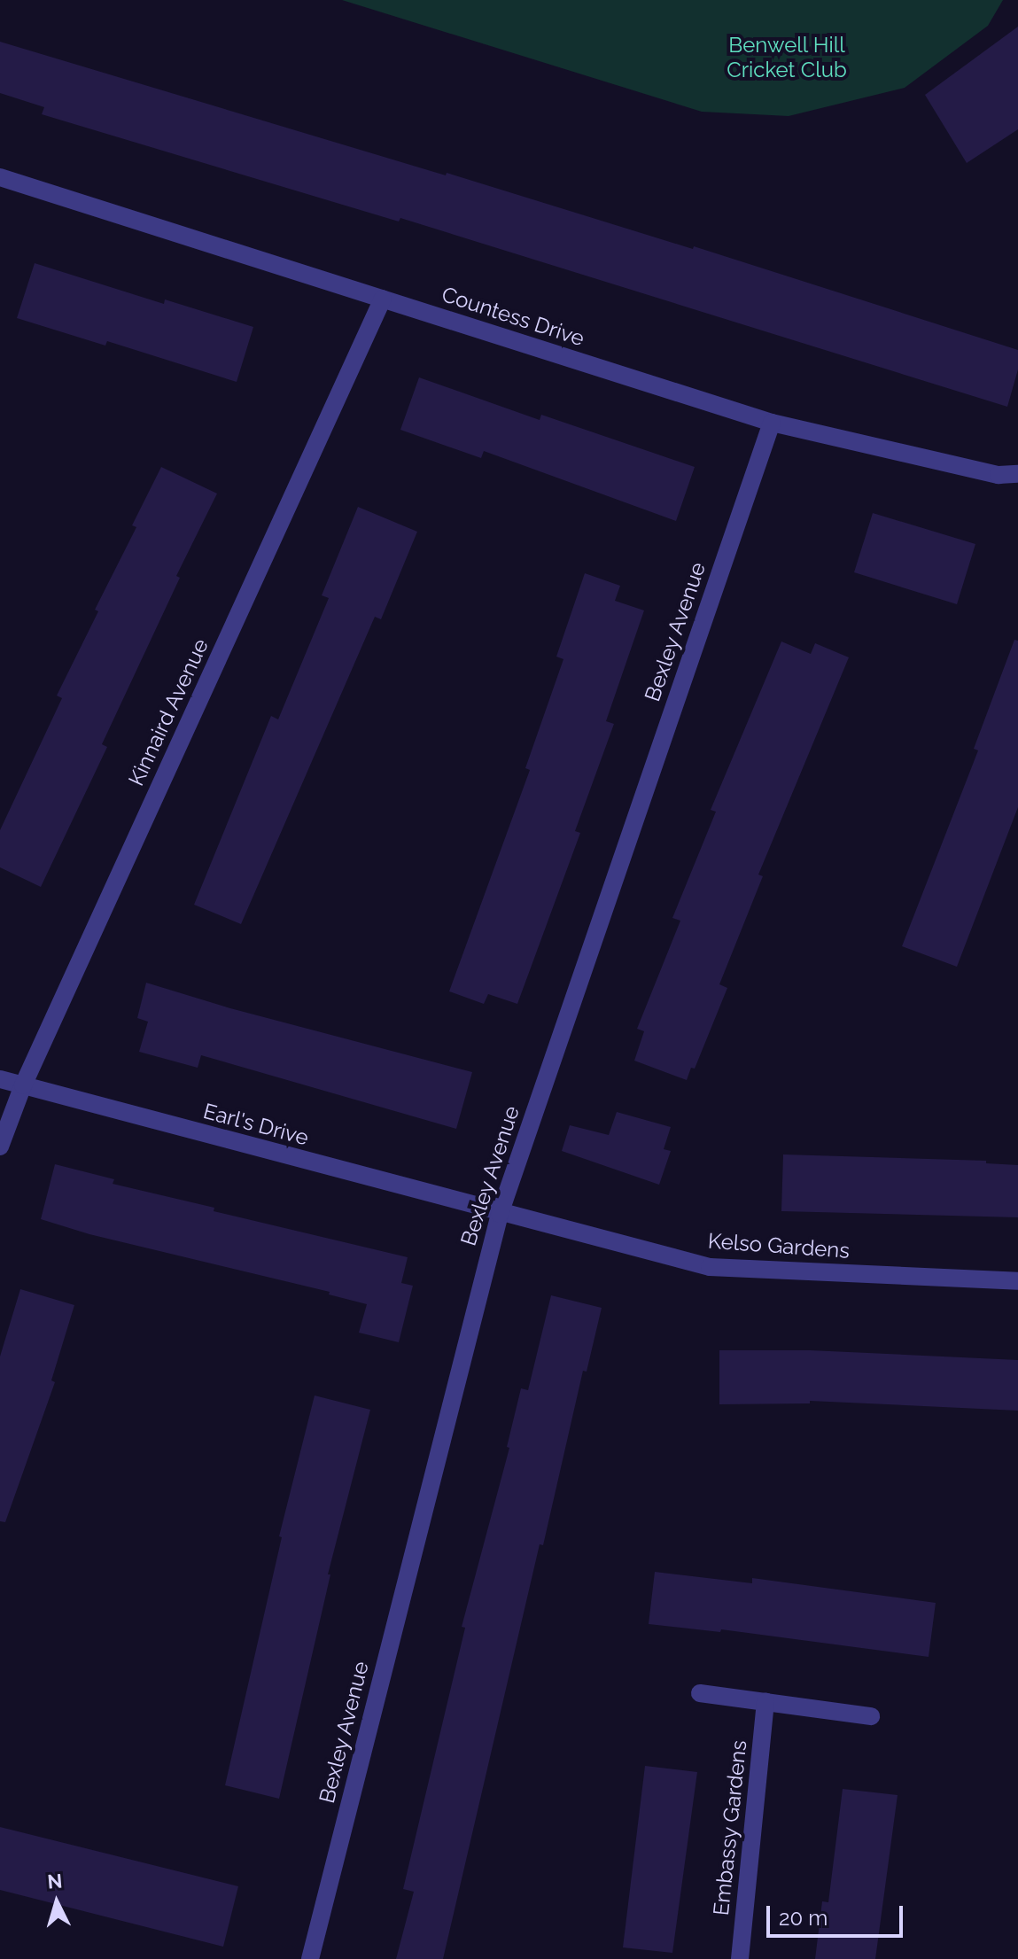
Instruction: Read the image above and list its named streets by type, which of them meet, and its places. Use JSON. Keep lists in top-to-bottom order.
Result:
{
  "streets": {
    "street": [
      "Countess Drive",
      "Bexley Avenue",
      "Kinnaird Avenue",
      "Earl's Drive",
      "Kelso Gardens",
      "Embassy Gardens"
    ]
  },
  "crossings": [
    ["Countess Drive", "Bexley Avenue"],
    ["Countess Drive", "Kinnaird Avenue"],
    ["Bexley Avenue", "Earl's Drive"],
    ["Bexley Avenue", "Kelso Gardens"],
    ["Kinnaird Avenue", "Earl's Drive"],
    ["Earl's Drive", "Kelso Gardens"]
  ],
  "parks": ["Benwell Hill Cricket Club"],
  "scale_bar": "20 m",
  "north": "top"
}
